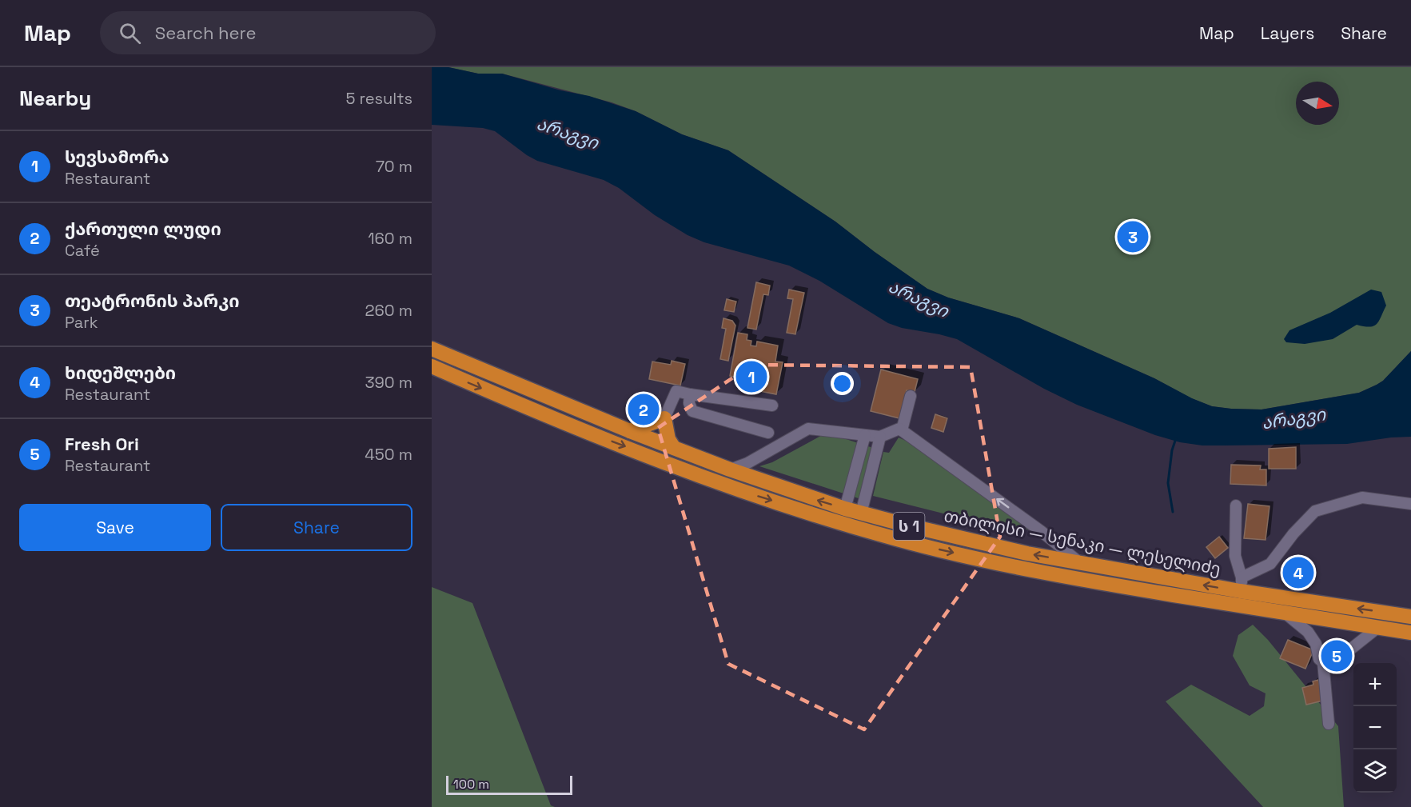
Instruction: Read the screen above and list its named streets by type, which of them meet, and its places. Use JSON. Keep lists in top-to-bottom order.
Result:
{
  "streets": {
    "highway": ["ს 1", "თბილისი — სენაკი — ლესელიძე"]
  },
  "water": ["არაგვი"],
  "scale_bar": "100 m",
  "north": "right",
  "page": {
    "header": "Map",
    "search": "Search here",
    "nav": ["Map", "Layers", "Share"],
    "heading": ["Nearby", "5 results"],
    "list": [
      {
        "mark": "1",
        "name": "სევსამორა",
        "note": "Restaurant",
        "value": "70 m"
      },
      {
        "mark": "2",
        "name": "ქართული ლუდი",
        "note": "Café",
        "value": "160 m"
      },
      {
        "mark": "3",
        "name": "თეატრონის პარკი",
        "note": "Park",
        "value": "260 m"
      },
      {
        "mark": "4",
        "name": "ხიდეშლები",
        "note": "Restaurant",
        "value": "390 m"
      },
      {
        "mark": "5",
        "name": "Fresh Ori",
        "note": "Restaurant",
        "value": "450 m"
      }
    ],
    "pins": [
      "3",
      "1",
      "2",
      "4",
      "5"
    ],
    "buttons": ["Save", "Share"],
    "map_buttons": ["+", "−"],
    "scale": "100 m"
  }
}
